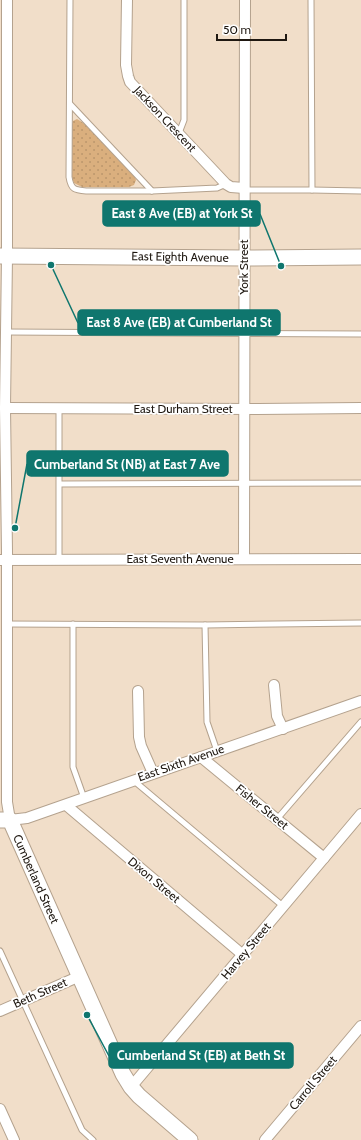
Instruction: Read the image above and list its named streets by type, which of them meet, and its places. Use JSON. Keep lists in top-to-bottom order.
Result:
{
  "streets": {
    "street": [
      "Jackson Crescent",
      "East Eighth Avenue",
      "York Street",
      "East Durham Street",
      "East Seventh Avenue",
      "East Sixth Avenue",
      "Fisher Street",
      "Cumberland Street",
      "Dixon Street",
      "Harvey Street",
      "Beth Street",
      "Carroll Street"
    ]
  },
  "crossings": [
    ["East Eighth Avenue", "York Street"],
    ["East Eighth Avenue", "Cumberland Street"],
    ["York Street", "East Durham Street"],
    ["York Street", "East Seventh Avenue"],
    ["East Durham Street", "Cumberland Street"],
    ["East Seventh Avenue", "Cumberland Street"],
    ["East Sixth Avenue", "Fisher Street"],
    ["East Sixth Avenue", "Cumberland Street"],
    ["East Sixth Avenue", "Dixon Street"],
    ["Fisher Street", "Harvey Street"],
    ["Cumberland Street", "Harvey Street"],
    ["Cumberland Street", "Beth Street"],
    ["Dixon Street", "Harvey Street"]
  ],
  "places": [
    "East 8 Ave (EB) at Cumberland St",
    "East 8 Ave (EB) at York St",
    "Cumberland St (NB) at East 7 Ave",
    "Cumberland St (EB) at Beth St"
  ],
  "scale_bar": "50 m"
}
